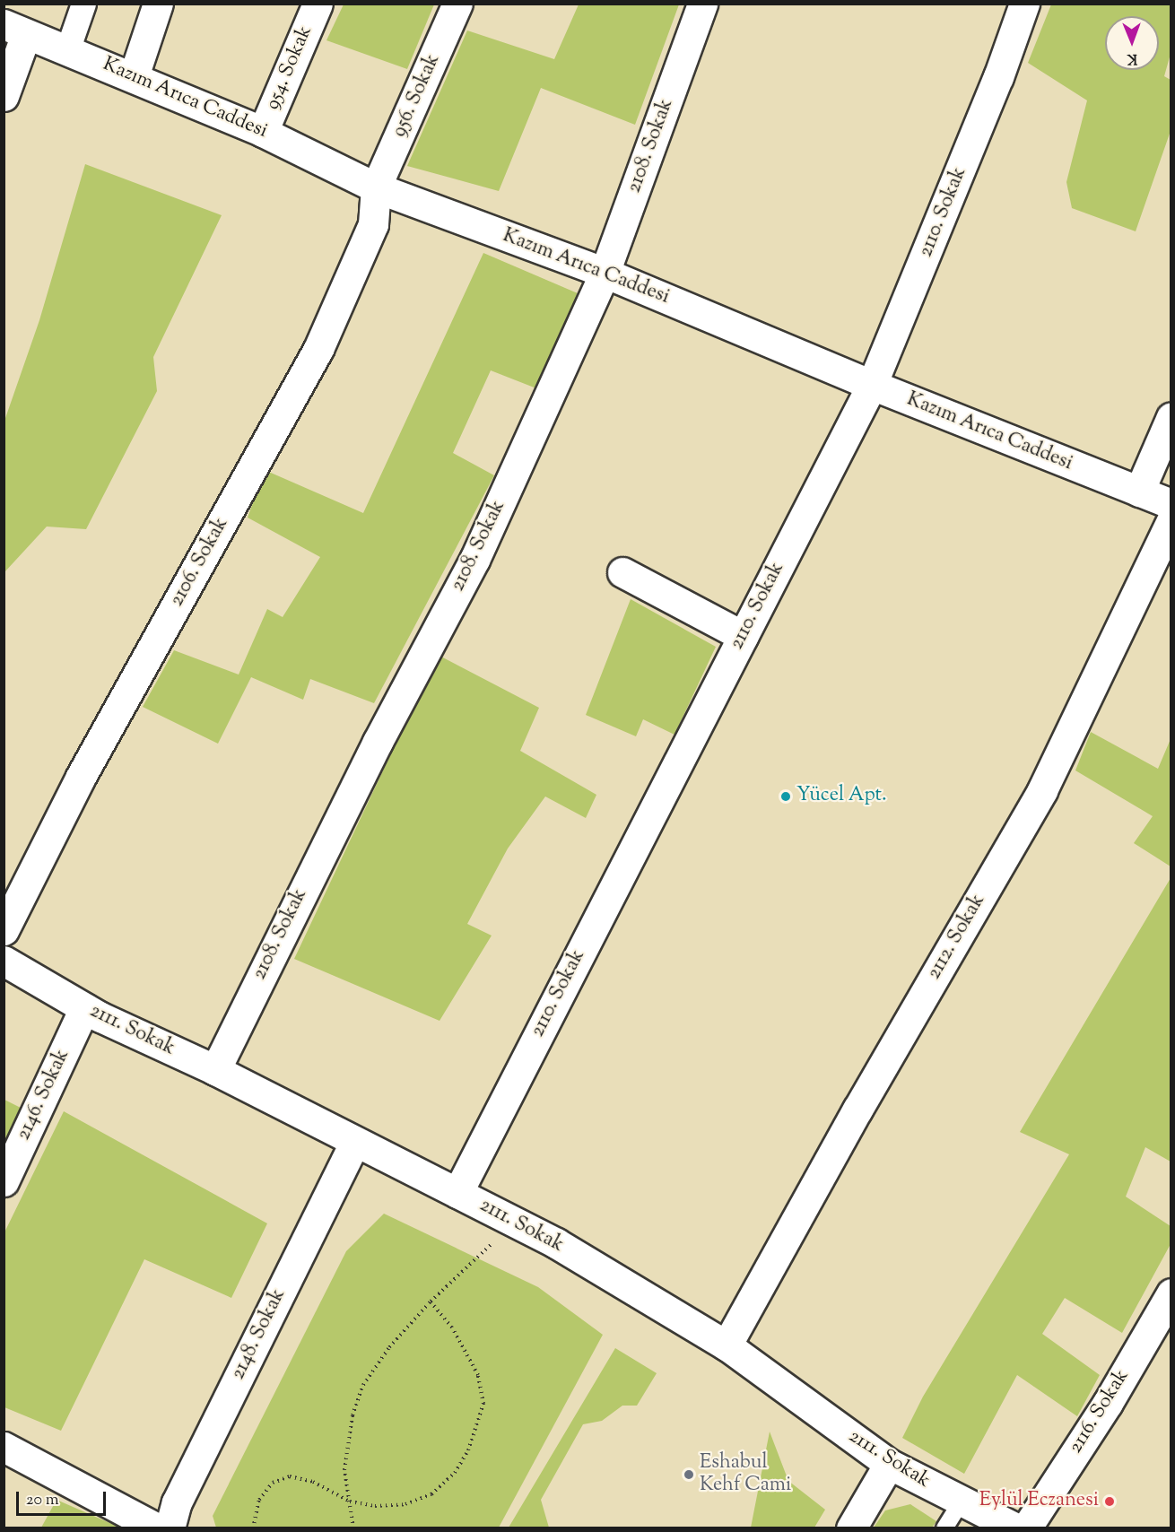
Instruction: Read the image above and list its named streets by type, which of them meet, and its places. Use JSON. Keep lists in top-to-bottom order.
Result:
{
  "streets": {
    "street": [
      "954. Sokak",
      "956. Sokak",
      "Kazım Arıca Caddesi",
      "2108. Sokak",
      "2110. Sokak",
      "2106. Sokak",
      "2112. Sokak",
      "2111. Sokak",
      "2146. Sokak",
      "2148. Sokak",
      "2116. Sokak"
    ]
  },
  "crossings": [
    ["954. Sokak", "Kazım Arıca Caddesi"],
    ["956. Sokak", "Kazım Arıca Caddesi"],
    ["956. Sokak", "2106. Sokak"],
    ["Kazım Arıca Caddesi", "2108. Sokak"],
    ["Kazım Arıca Caddesi", "2110. Sokak"],
    ["Kazım Arıca Caddesi", "2106. Sokak"],
    ["2108. Sokak", "2111. Sokak"],
    ["2110. Sokak", "2111. Sokak"],
    ["2112. Sokak", "2111. Sokak"],
    ["2111. Sokak", "2146. Sokak"],
    ["2111. Sokak", "2148. Sokak"]
  ],
  "places": ["Yücel Apt.", "Eshabul Kehf Cami", "Eylül Eczanesi"],
  "scale_bar": "20 m",
  "north": "bottom"
}
